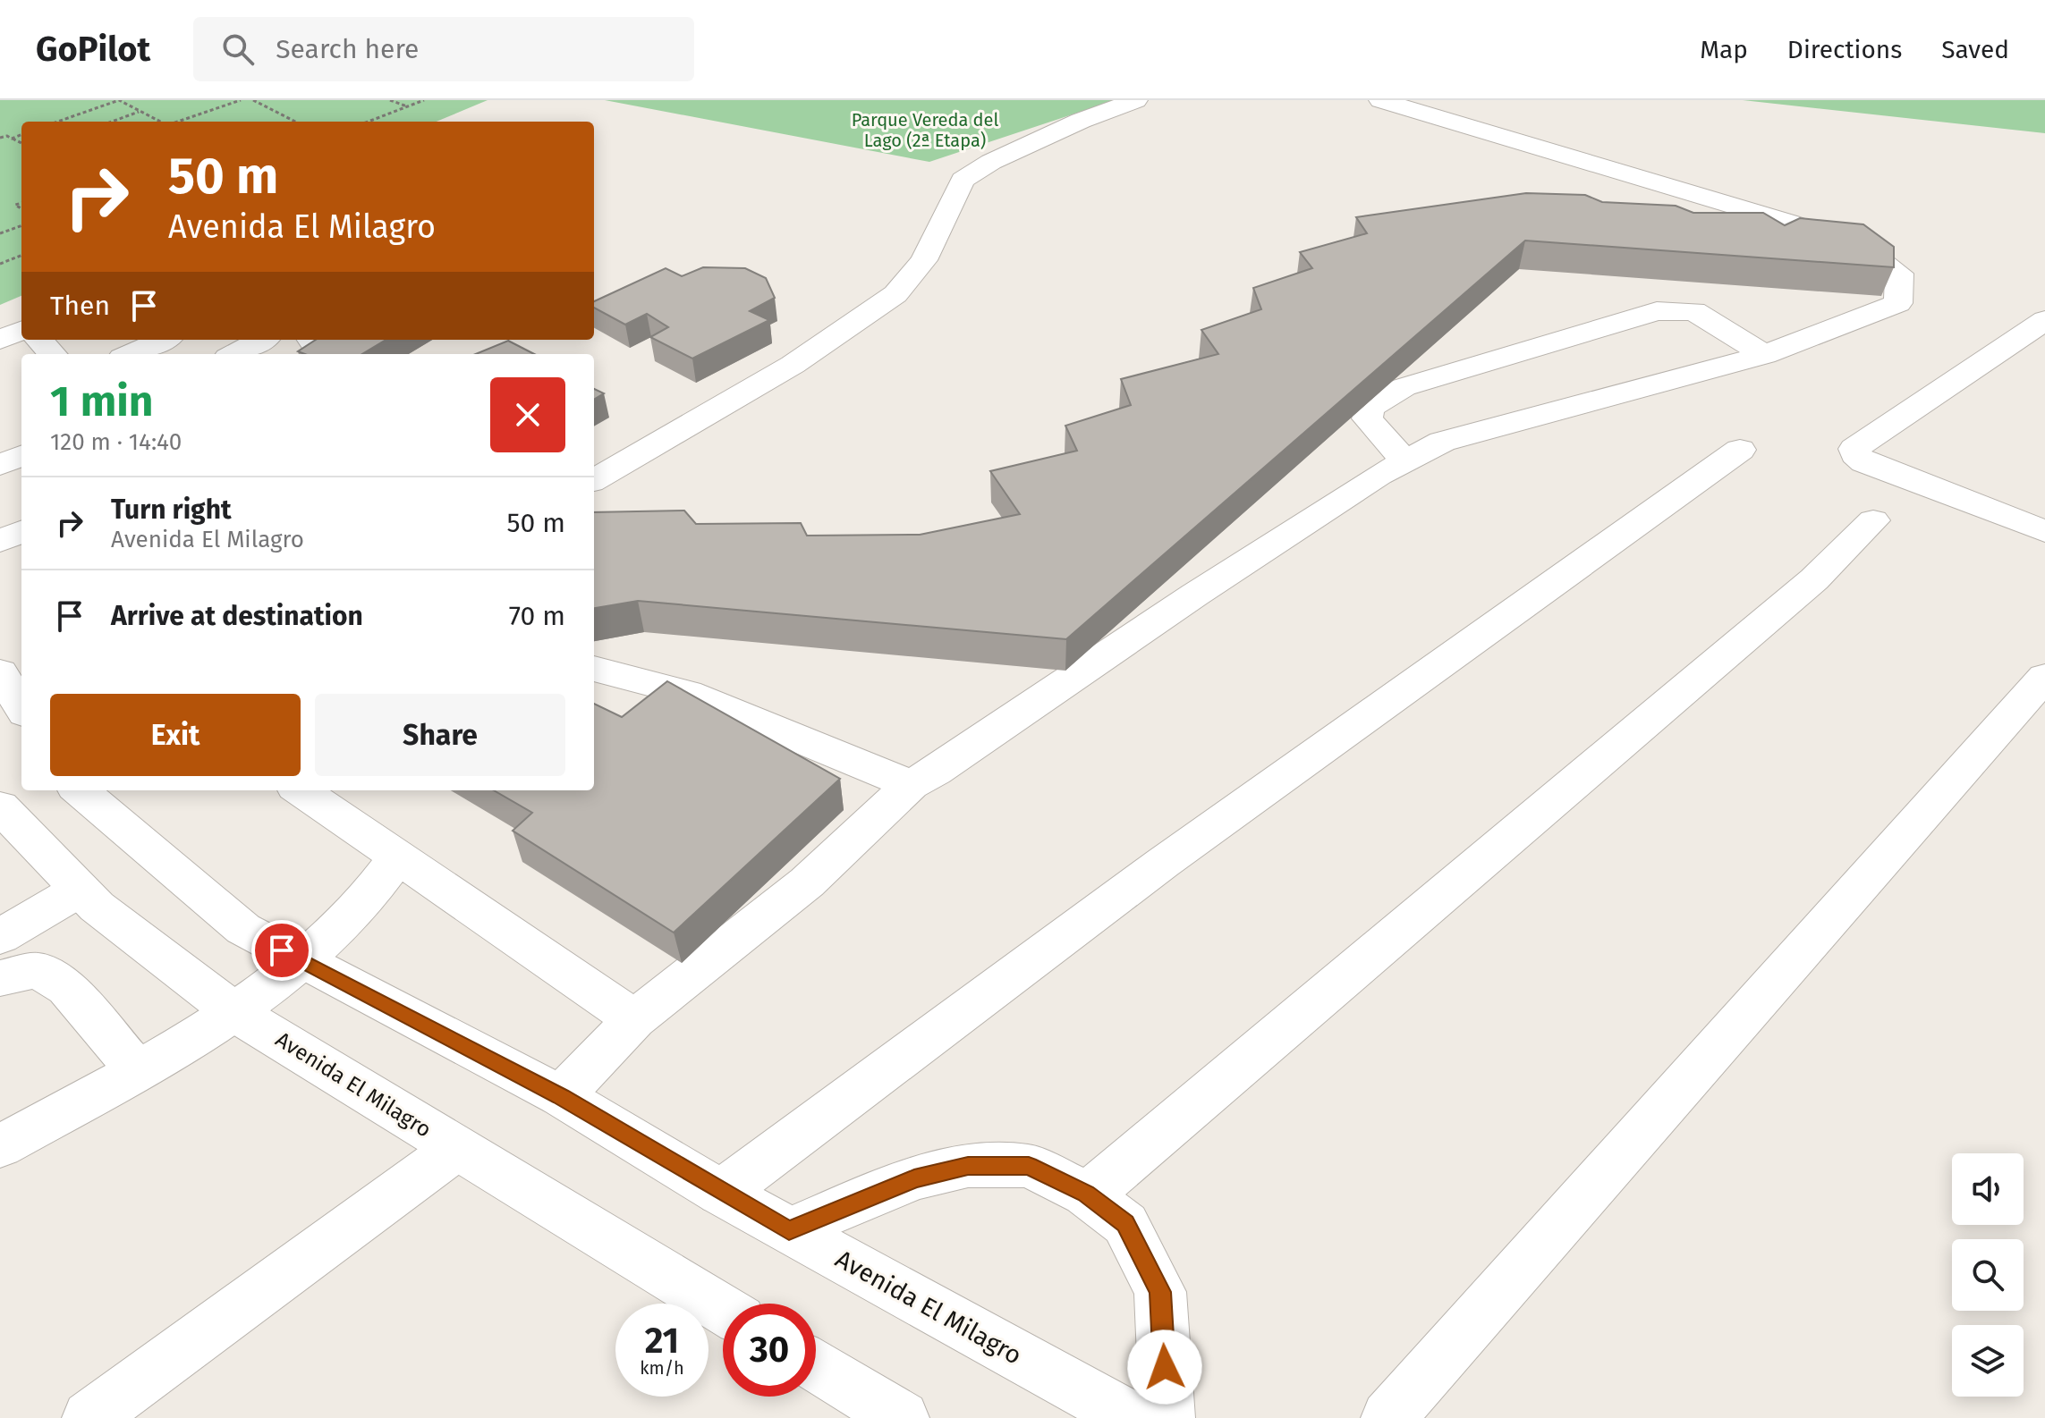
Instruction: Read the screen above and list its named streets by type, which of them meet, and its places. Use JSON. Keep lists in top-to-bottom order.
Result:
{
  "streets": {
    "street": ["Avenida El Milagro"]
  },
  "parks": ["Parque Vereda del Lago (2ª Etapa)"],
  "page": {
    "header": "GoPilot",
    "search": "Search here",
    "nav": ["Map", "Directions", "Saved"],
    "turn": ["50 m", "Avenida El Milagro"],
    "then": "Then",
    "heading": ["1 min", "120 m · 14:40"],
    "list": [
      {
        "name": "Turn right",
        "note": "Avenida El Milagro",
        "value": "50 m"
      },
      {
        "name": "Arrive at destination",
        "value": "70 m"
      }
    ],
    "buttons": ["Exit", "Share"],
    "speed": "21 km/h",
    "limit": "30"
  }
}
